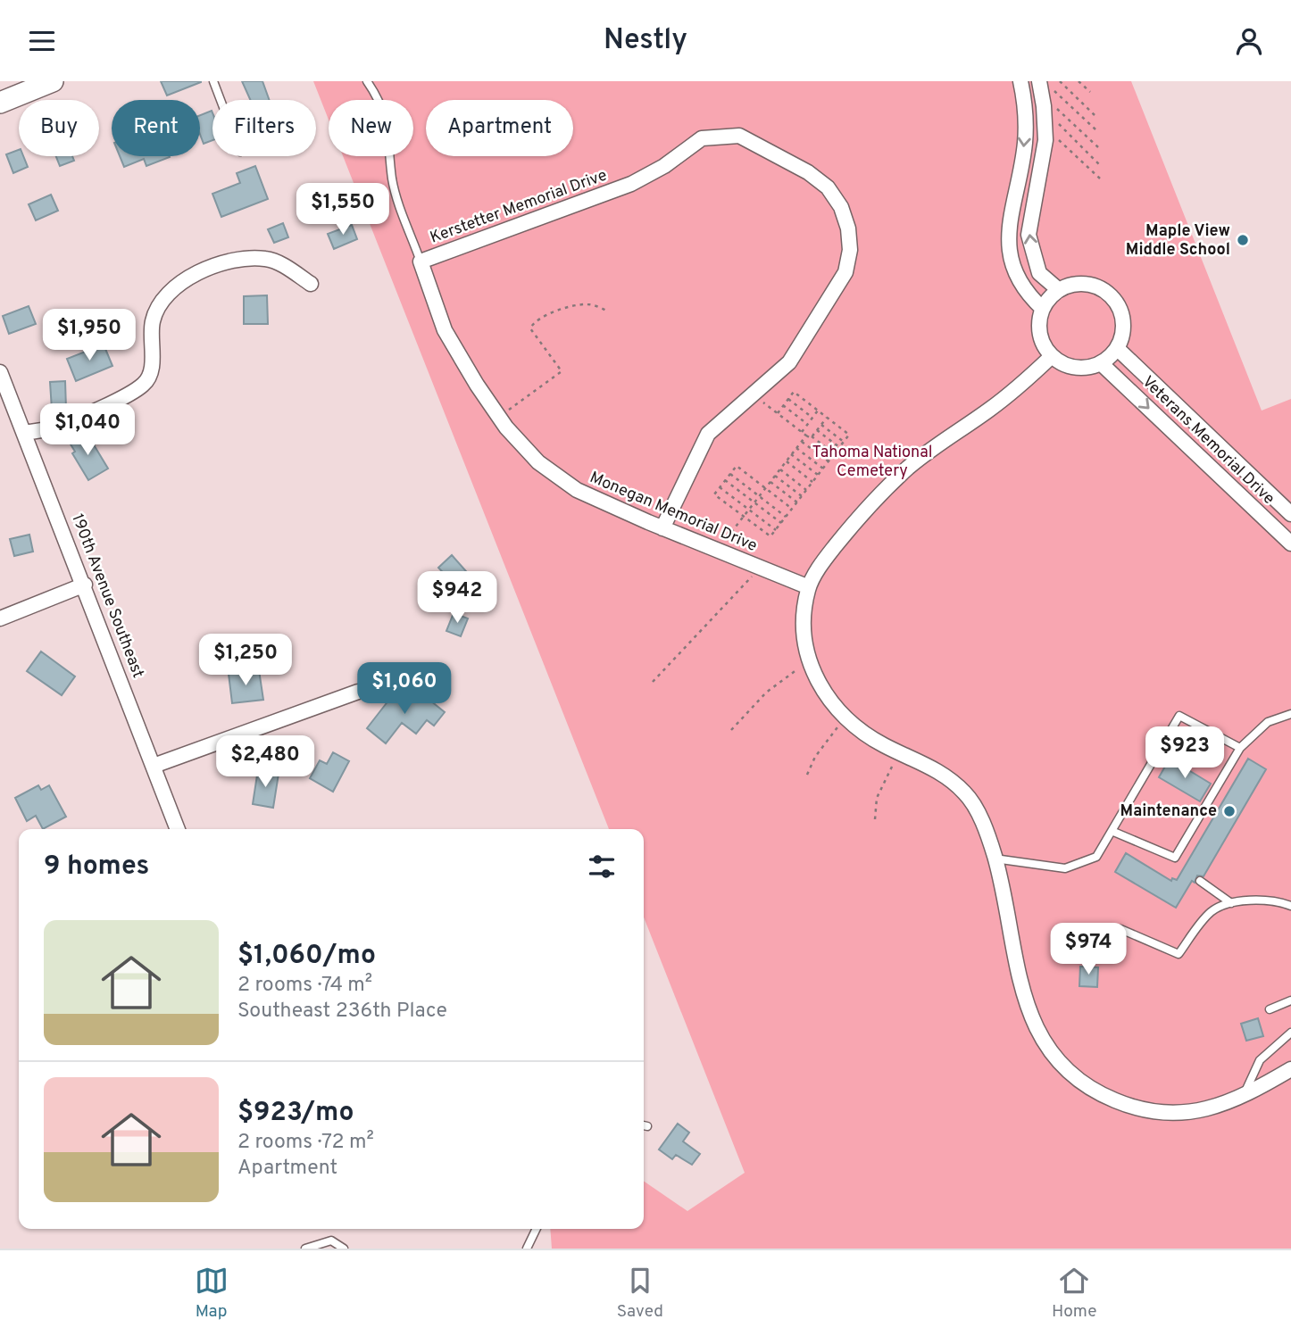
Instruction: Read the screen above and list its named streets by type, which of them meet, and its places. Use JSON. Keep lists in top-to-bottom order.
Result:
{
  "streets": {
    "street": [
      "Kerstetter Memorial Drive",
      "Veterans Memorial Drive",
      "Monegan Memorial Drive",
      "190th Avenue Southeast"
    ]
  },
  "crossings": [
    ["Kerstetter Memorial Drive", "Monegan Memorial Drive"]
  ],
  "parks": ["Tahoma National Cemetery"],
  "places": ["Maple View Middle School", "Maintenance"],
  "page": {
    "header": "Nestly",
    "chip": [
      "Buy",
      "Rent",
      "Filters",
      "New",
      "Apartment"
    ],
    "price": [
      "$1,550",
      "$1,950",
      "$1,040",
      "$942",
      "$1,250",
      "$1,060",
      "$923",
      "$2,480",
      "$974"
    ],
    "heading": "9 homes",
    "list": [
      {
        "name": "$1,060/mo",
        "note": "2 rooms · 74 m² · Southeast 236th Place"
      },
      {
        "name": "$923/mo",
        "note": "2 rooms · 72 m² · Apartment"
      }
    ],
    "tabs": ["Map", "Saved", "Home"]
  }
}
